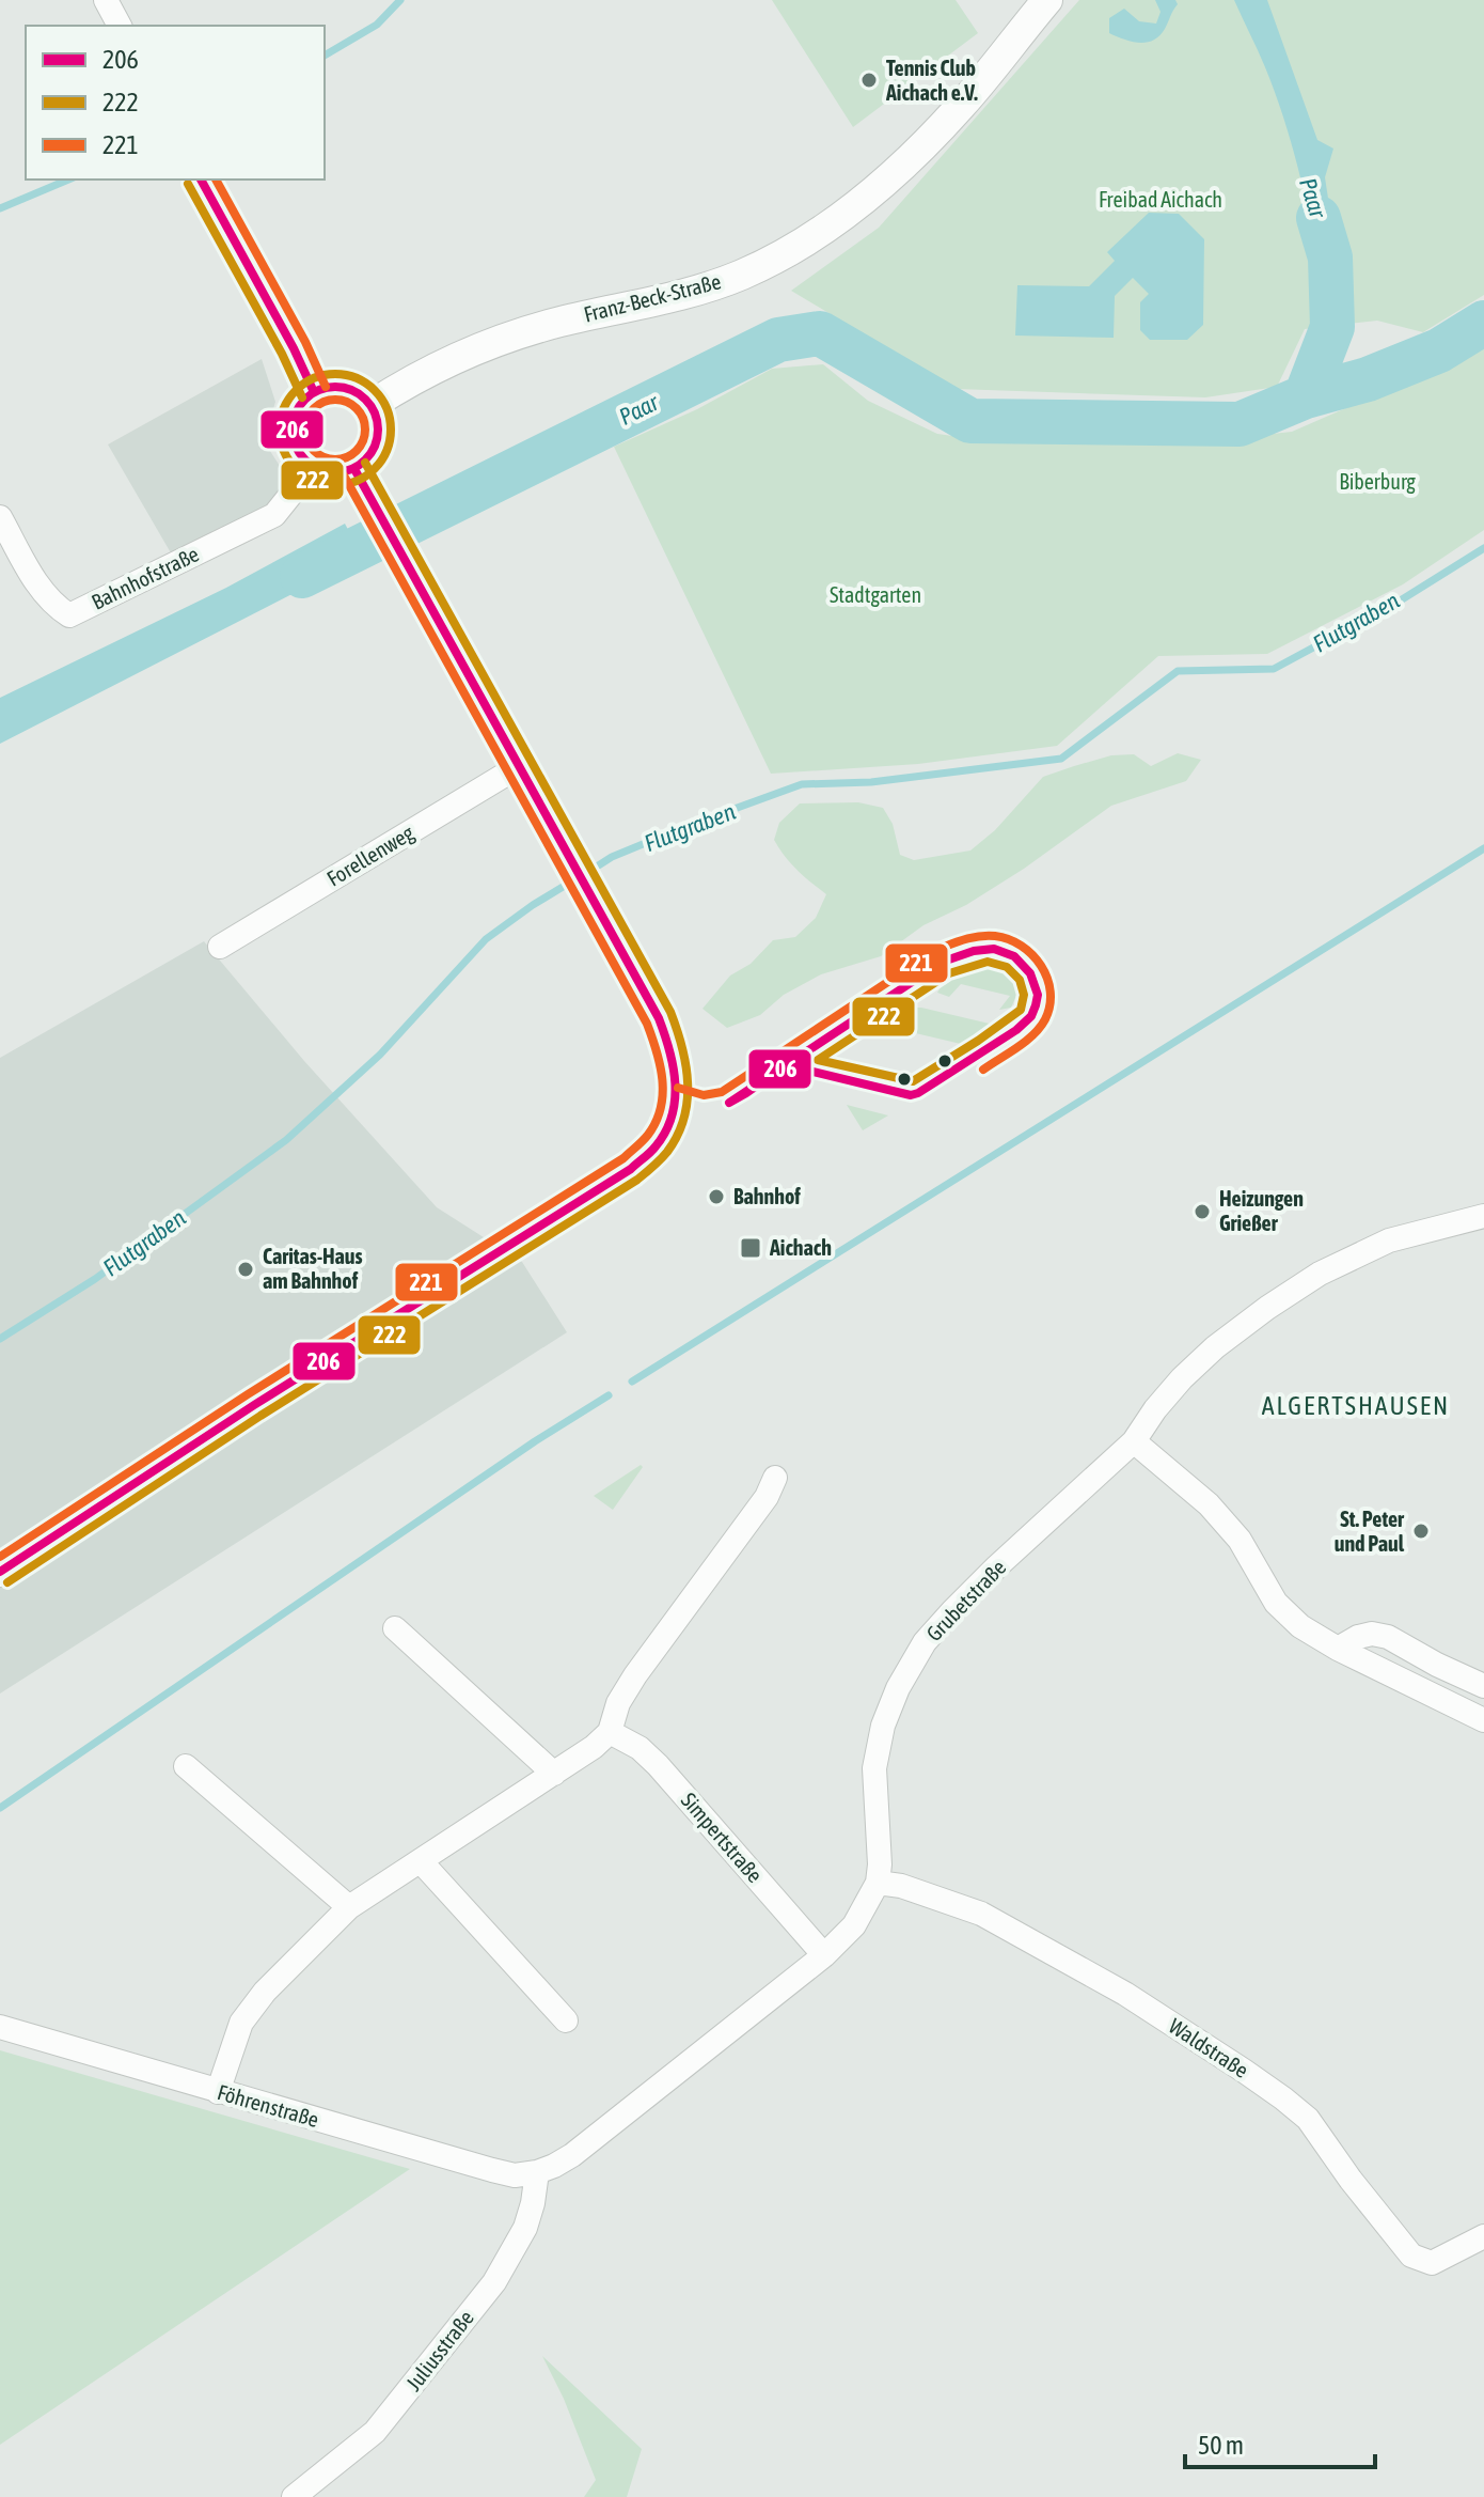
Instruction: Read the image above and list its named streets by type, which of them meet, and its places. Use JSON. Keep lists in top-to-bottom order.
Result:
{
  "streets": {
    "street": [
      "Franz-Beck-Straße",
      "Bahnhofstraße",
      "Forellenweg",
      "Grubetstraße",
      "Simpertstraße",
      "Waldstraße",
      "Föhrenstraße",
      "Juliusstraße"
    ]
  },
  "crossings": [
    ["Franz-Beck-Straße", "Bahnhofstraße"],
    ["Grubetstraße", "Simpertstraße"],
    ["Grubetstraße", "Waldstraße"],
    ["Grubetstraße", "Föhrenstraße"],
    ["Grubetstraße", "Juliusstraße"],
    ["Föhrenstraße", "Juliusstraße"]
  ],
  "districts": ["ALGERTSHAUSEN"],
  "water": ["Paar", "Flutgraben"],
  "parks": ["Freibad Aichach", "Biberburg", "Stadtgarten"],
  "places": {
    "other": [
      "Tennis Club Aichach e.V.",
      "Bahnhof",
      "Heizungen Grießer",
      "Caritas-Haus am Bahnhof",
      "St. Peter und Paul"
    ],
    "transit": ["Aichach"]
  },
  "lines": ["transit line 206", "transit line 221", "transit line 222"],
  "legend": ["206", "222", "221"],
  "scale_bar": "50 m"
}
